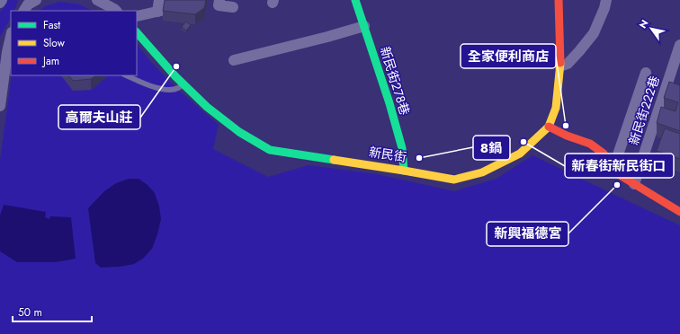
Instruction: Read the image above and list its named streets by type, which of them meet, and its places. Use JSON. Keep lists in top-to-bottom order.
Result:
{
  "streets": {
    "street": ["新民街278巷", "新民街222巷", "新民街"]
  },
  "crossings": [
    ["新民街278巷", "新民街"]
  ],
  "places": [
    "高爾夫山莊",
    "全家便利商店",
    "新春街新民街口",
    "8鍋",
    "新興福德宮"
  ],
  "legend": ["Fast", "Slow", "Jam"],
  "scale_bar": "50 m",
  "north": "top left"
}
